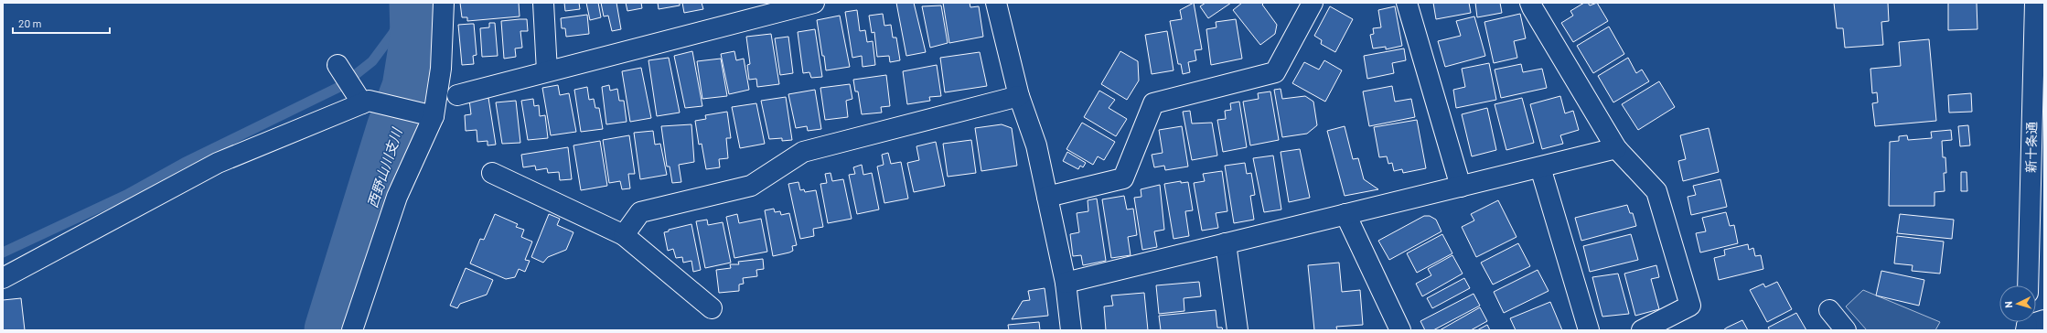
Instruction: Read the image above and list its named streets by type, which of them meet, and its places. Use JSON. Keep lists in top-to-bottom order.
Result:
{
  "streets": {
    "street": ["新十条通"]
  },
  "water": ["西野山川支川"],
  "scale_bar": "20 m",
  "north": "left"
}
